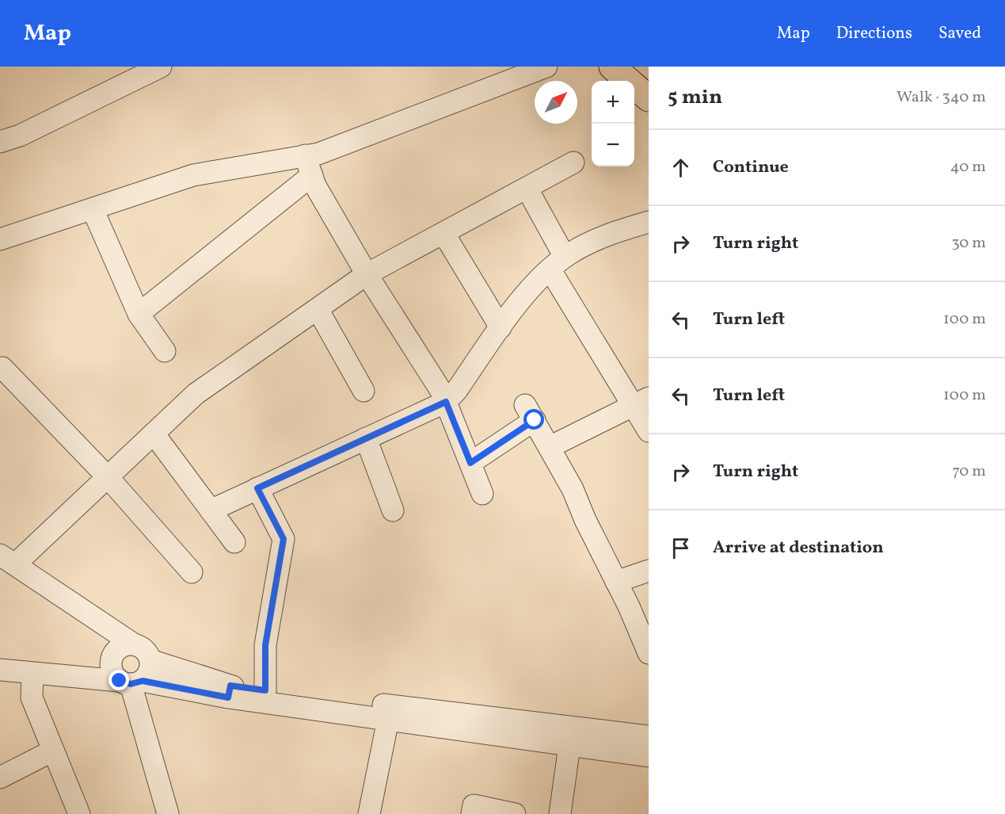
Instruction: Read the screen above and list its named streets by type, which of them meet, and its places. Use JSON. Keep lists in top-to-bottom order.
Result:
{
  "north": "top right",
  "page": {
    "header": "Map",
    "nav": ["Map", "Directions", "Saved"],
    "heading": ["5 min", "Walk · 340 m"],
    "map_buttons": ["+", "−"],
    "list": [
      ["Continue", "40 m"],
      ["Turn right", "30 m"],
      ["Turn left", "100 m"],
      ["Turn left", "100 m"],
      ["Turn right", "70 m"],
      "Arrive at destination"
    ]
  }
}
